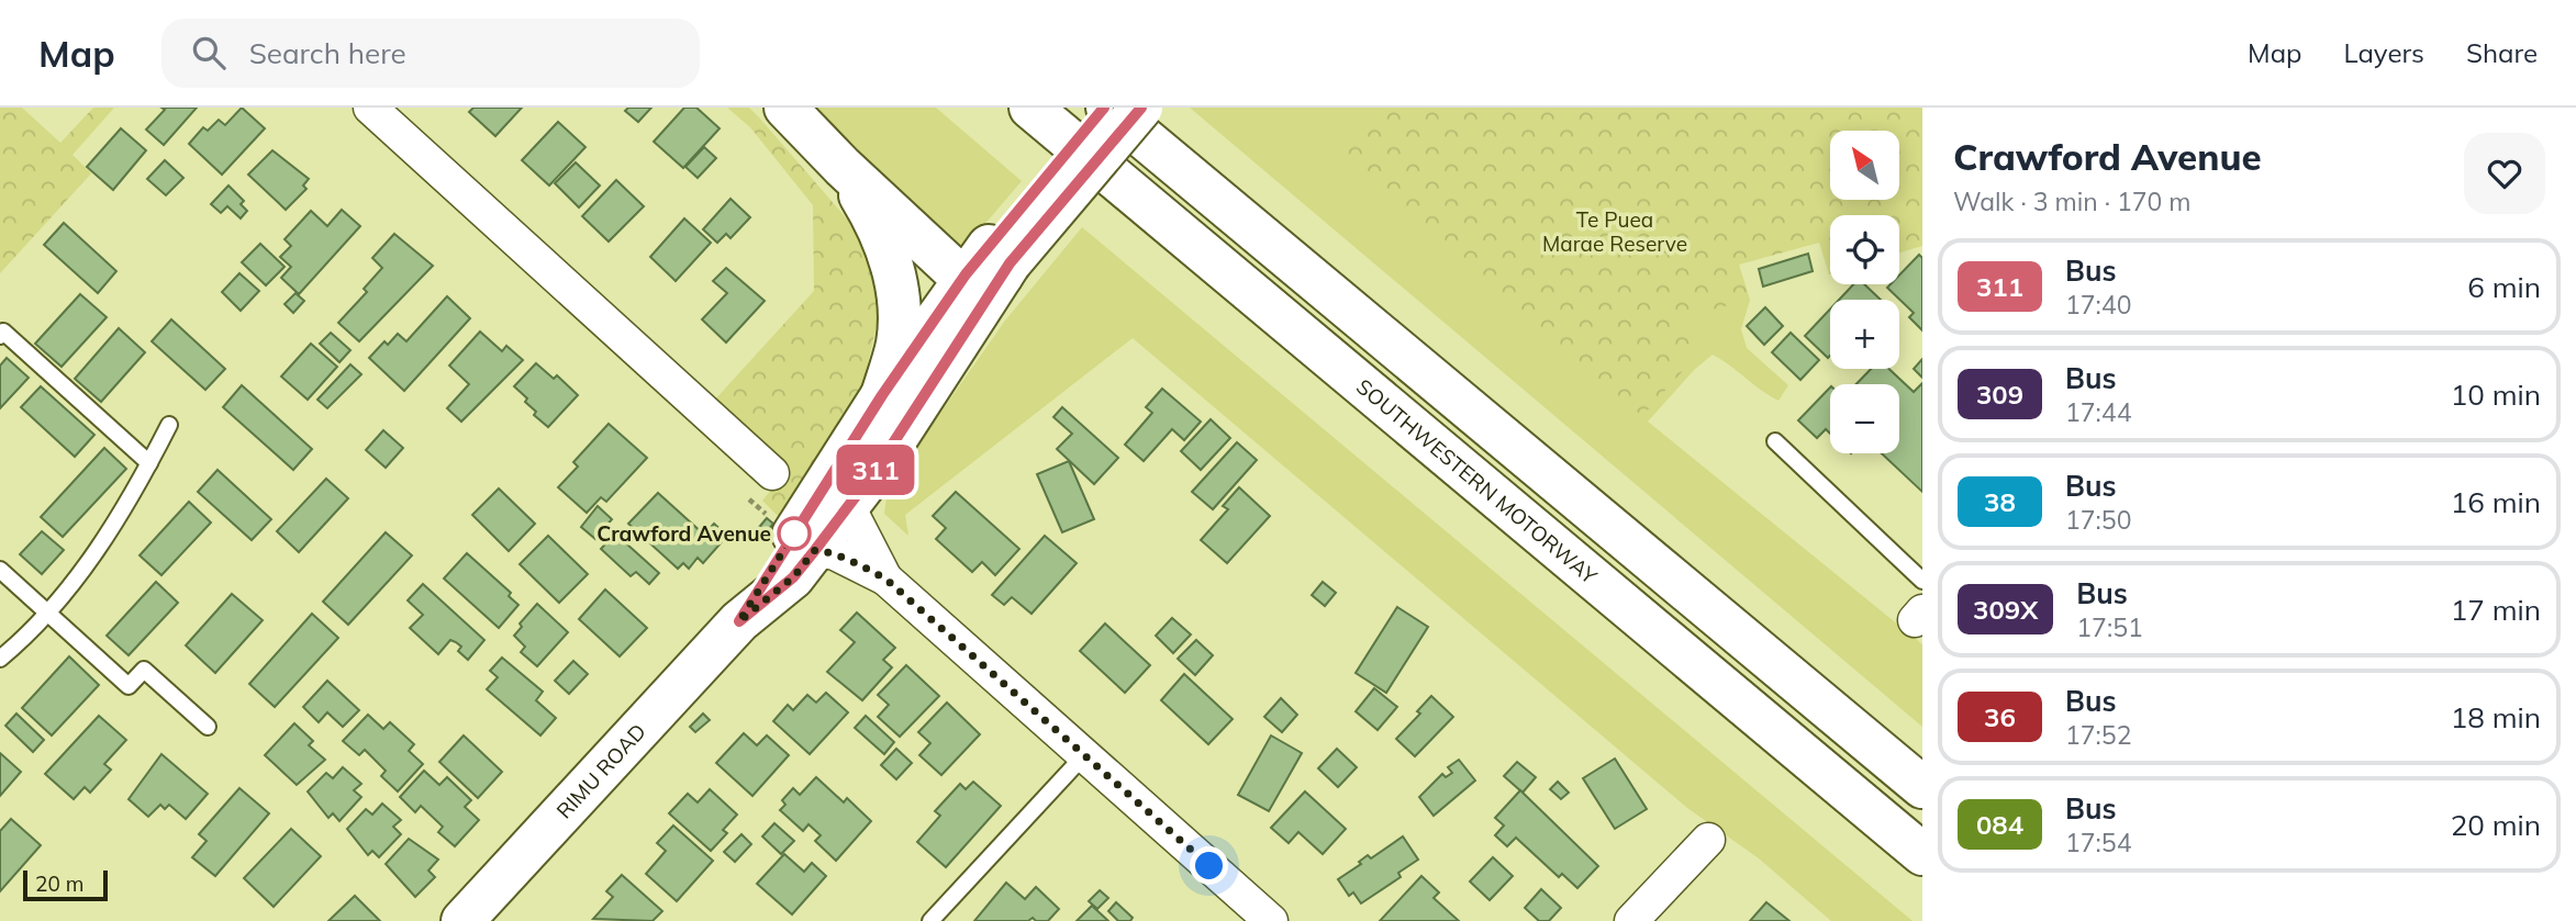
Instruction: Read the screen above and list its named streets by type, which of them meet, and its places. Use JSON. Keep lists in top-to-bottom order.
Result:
{
  "streets": {
    "main road": ["SOUTHWESTERN MOTORWAY", "RIMU ROAD"]
  },
  "parks": ["Te Puea Marae Reserve"],
  "places": ["Crawford Avenue"],
  "lines": ["bus line 311"],
  "scale_bar": "20 m",
  "north": "top left",
  "page": {
    "header": "Map",
    "search": "Search here",
    "nav": ["Map", "Layers", "Share"],
    "on_map": "311",
    "heading": ["Crawford Avenue", "Walk · 3 min · 170 m"],
    "map_buttons": ["+", "−"],
    "list": [
      {
        "mark": "311",
        "name": "Bus",
        "note": "17:40",
        "value": "6 min"
      },
      {
        "mark": "309",
        "name": "Bus",
        "note": "17:44",
        "value": "10 min"
      },
      {
        "mark": "38",
        "name": "Bus",
        "note": "17:50",
        "value": "16 min"
      },
      {
        "mark": "309X",
        "name": "Bus",
        "note": "17:51",
        "value": "17 min"
      },
      {
        "mark": "36",
        "name": "Bus",
        "note": "17:52",
        "value": "18 min"
      },
      {
        "mark": "084",
        "name": "Bus",
        "note": "17:54",
        "value": "20 min"
      }
    ],
    "scale": "20 m"
  }
}
